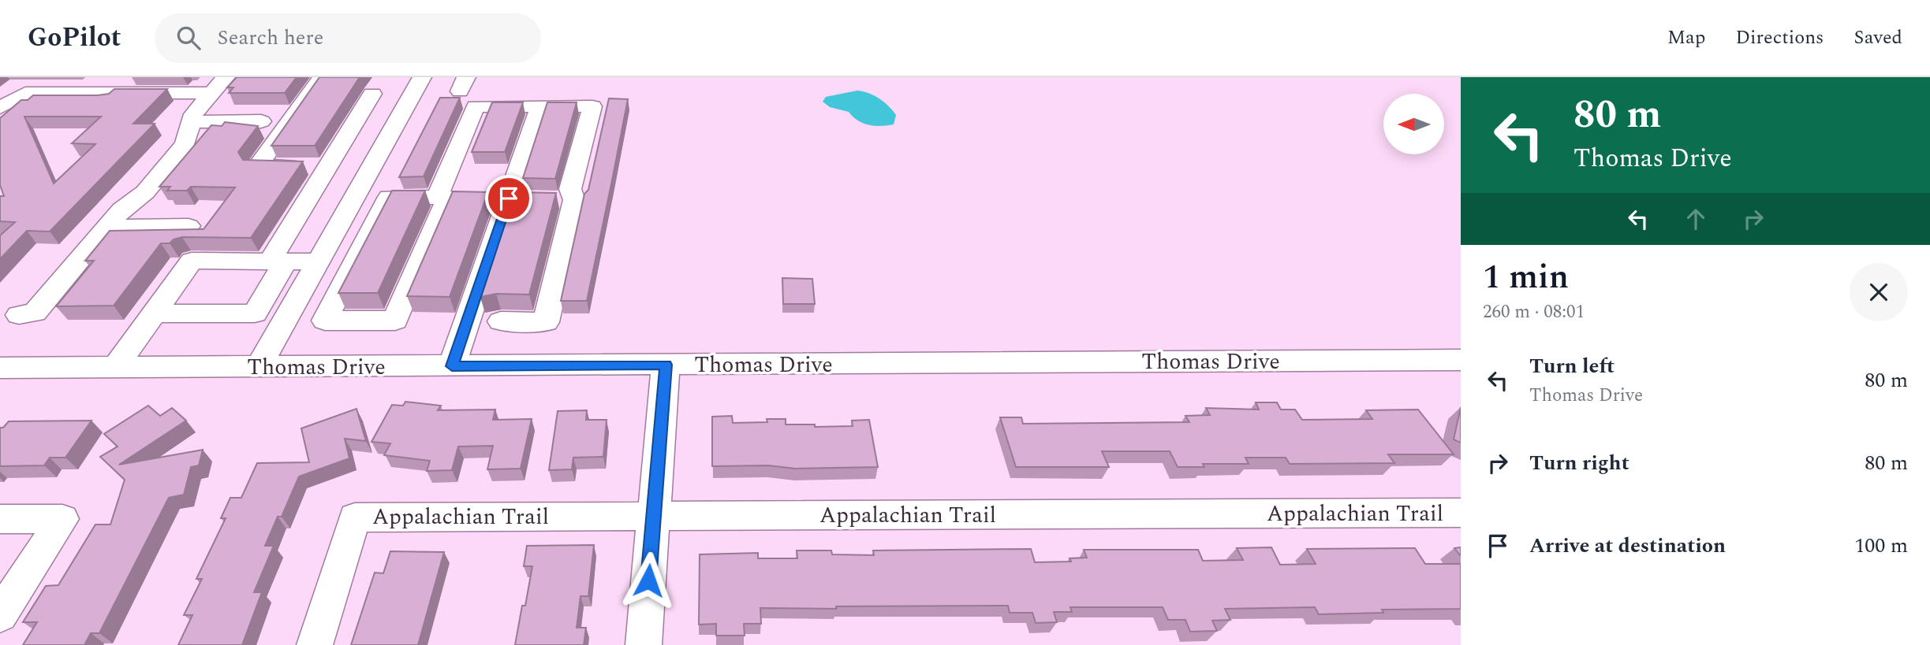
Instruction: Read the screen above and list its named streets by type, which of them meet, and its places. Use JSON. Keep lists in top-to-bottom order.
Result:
{
  "streets": {
    "street": ["Thomas Drive", "Appalachian Trail"]
  },
  "north": "left",
  "page": {
    "header": "GoPilot",
    "search": "Search here",
    "nav": ["Map", "Directions", "Saved"],
    "turn": ["80 m", "Thomas Drive"],
    "heading": ["1 min", "260 m · 08:01"],
    "list": [
      {
        "name": "Turn left",
        "note": "Thomas Drive",
        "value": "80 m"
      },
      {
        "name": "Turn right",
        "value": "80 m"
      },
      {
        "name": "Arrive at destination",
        "value": "100 m"
      }
    ]
  }
}
